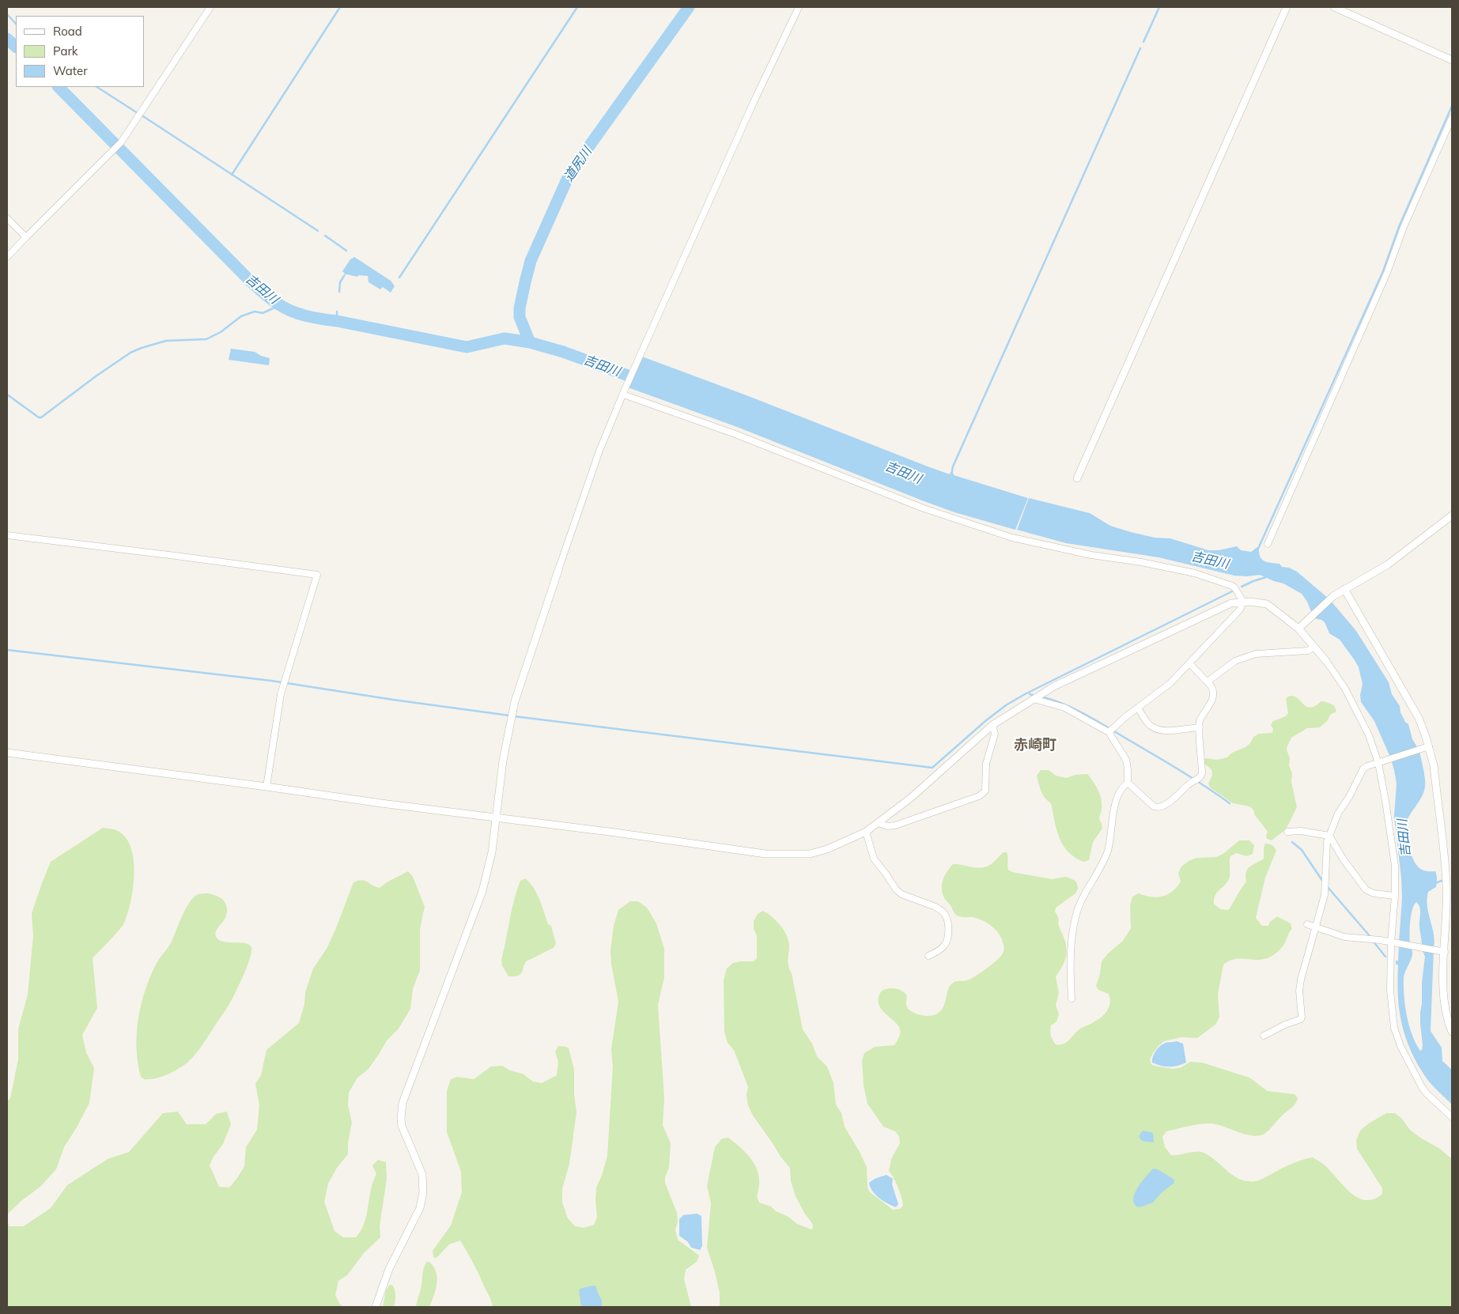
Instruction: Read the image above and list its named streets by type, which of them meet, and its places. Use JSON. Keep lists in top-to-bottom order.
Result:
{
  "districts": ["赤崎町"],
  "water": ["道尻川", "吉田川"],
  "legend": ["Road", "Park", "Water"]
}
